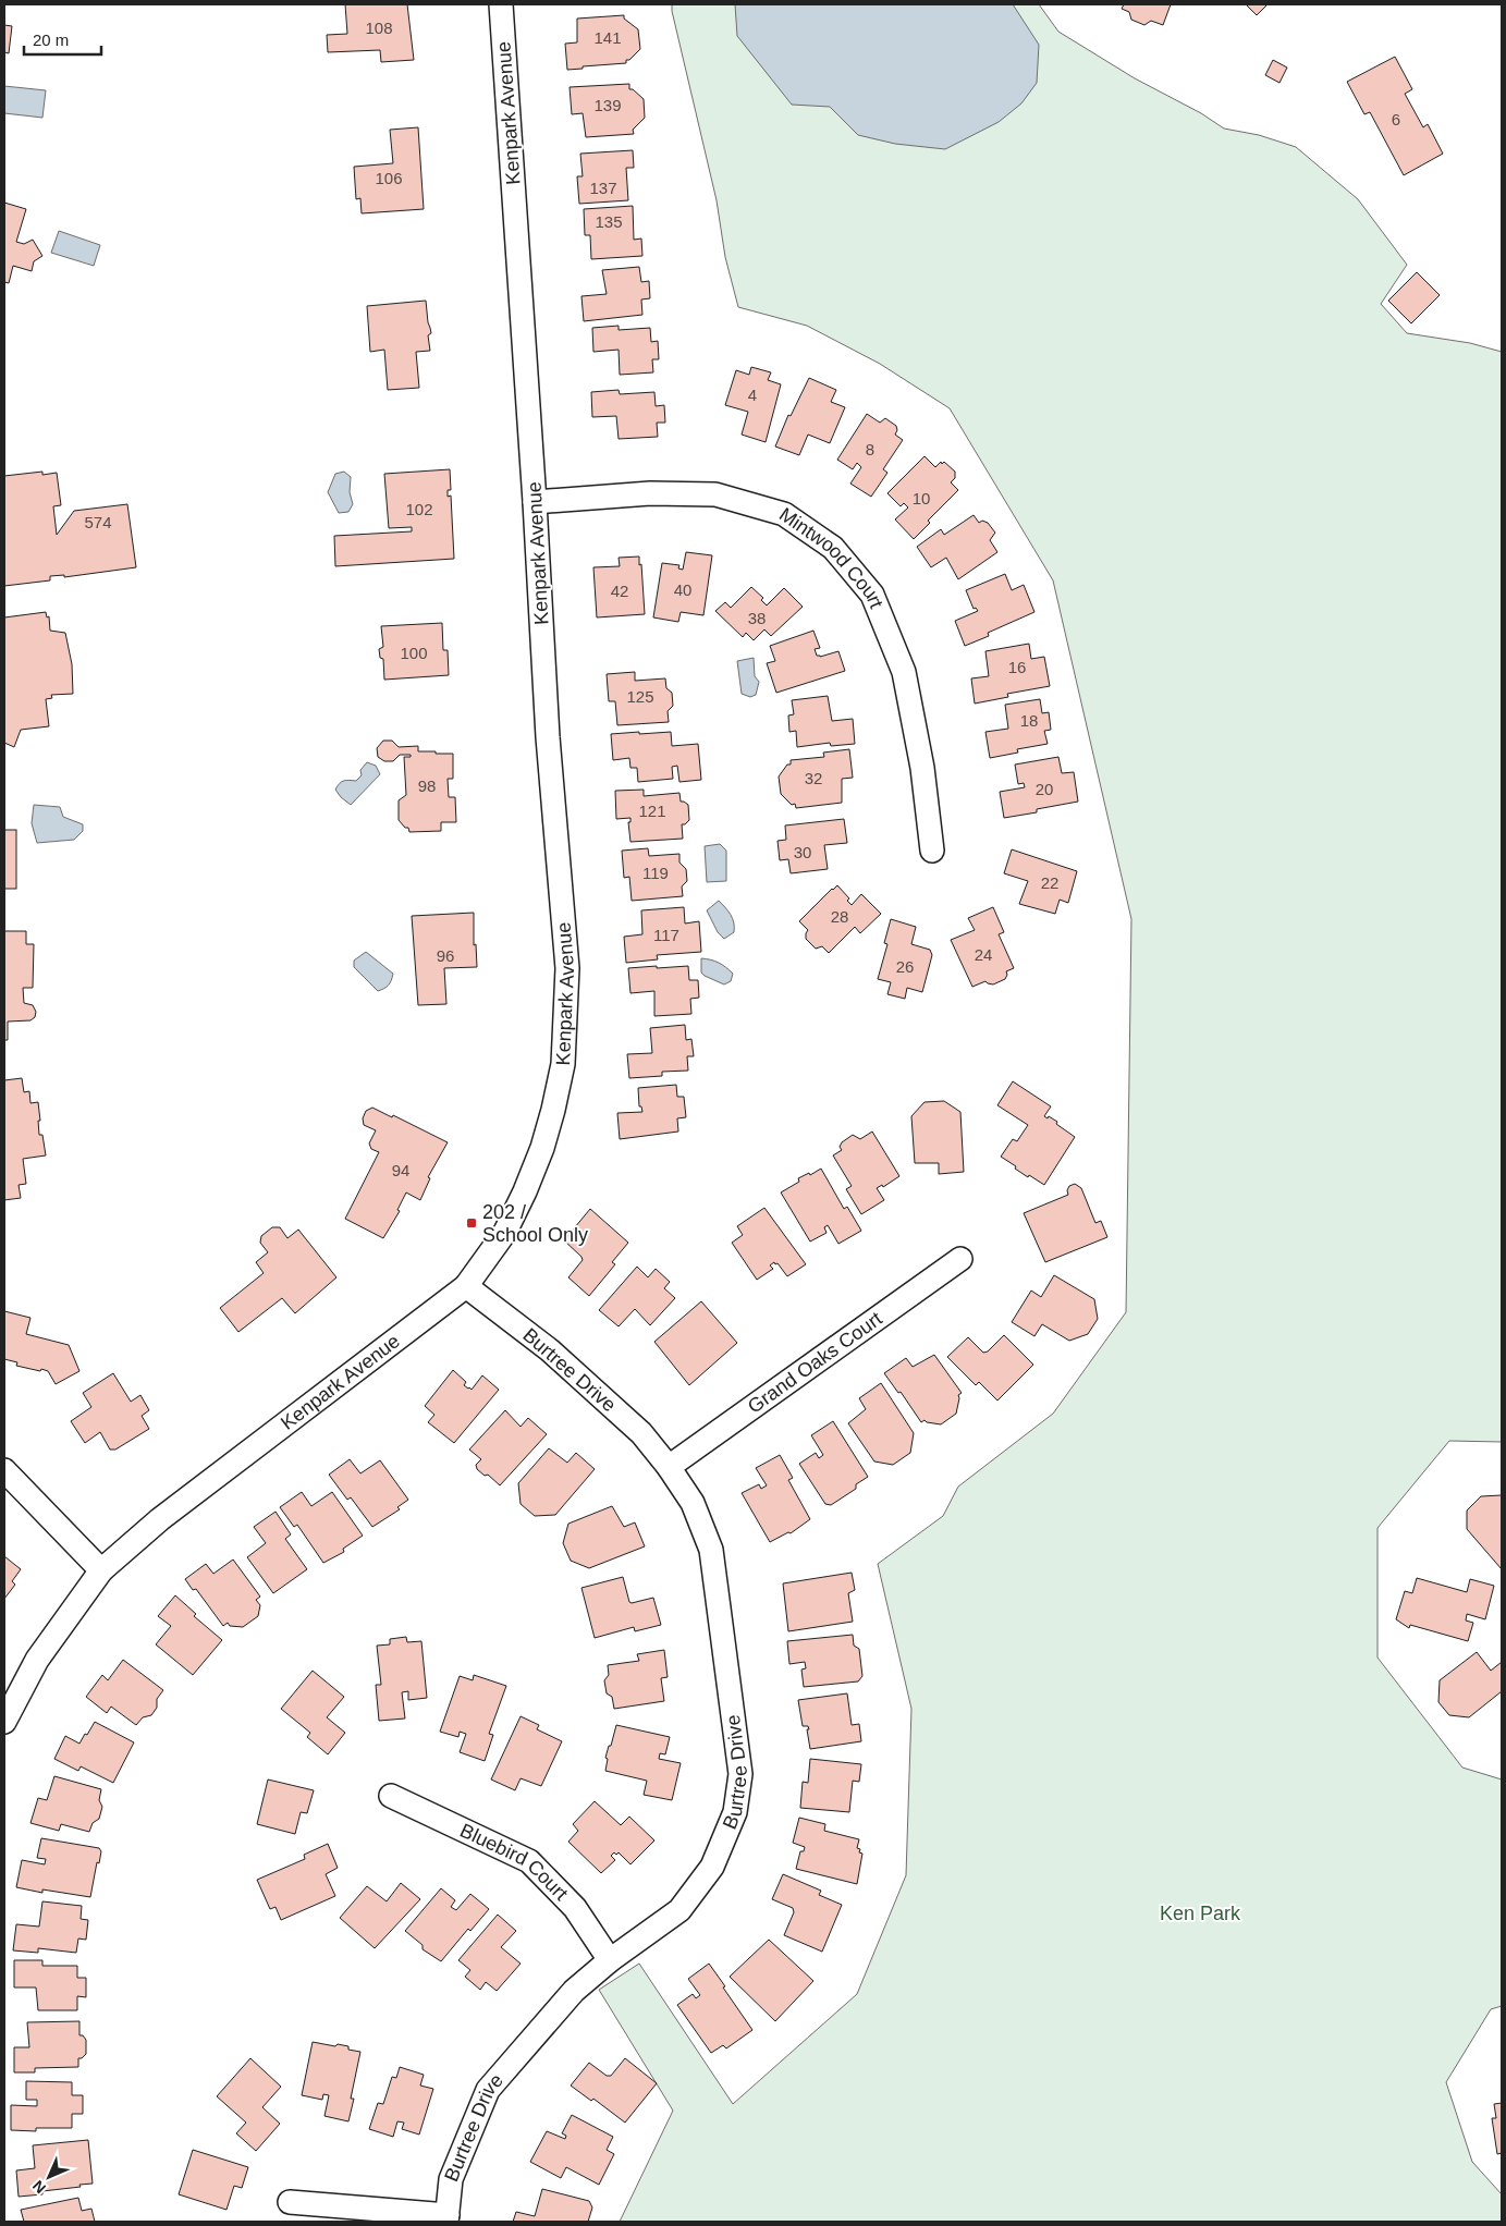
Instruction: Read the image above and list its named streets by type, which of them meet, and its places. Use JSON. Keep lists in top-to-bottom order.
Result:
{
  "streets": {
    "street": [
      "Kenpark Avenue",
      "Mintwood Court",
      "Grand Oaks Court",
      "Burtree Drive",
      "Bluebird Court"
    ]
  },
  "crossings": [
    ["Kenpark Avenue", "Mintwood Court"],
    ["Kenpark Avenue", "Burtree Drive"],
    ["Grand Oaks Court", "Burtree Drive"],
    ["Burtree Drive", "Bluebird Court"]
  ],
  "parks": ["Ken Park"],
  "places": {
    "transit": ["202 / School Only"]
  },
  "house_numbers": [
    "108",
    "141",
    "139",
    "6",
    "106",
    "137",
    "135",
    "4",
    "8",
    "10",
    "102",
    "574",
    "40",
    "42",
    "38",
    "100",
    "16",
    "125",
    "18",
    "32",
    "98",
    "20",
    "121",
    "30",
    "119",
    "22",
    "28",
    "117",
    "24",
    "96",
    "26",
    "94"
  ],
  "scale_bar": "20 m",
  "north": "bottom left"
}
